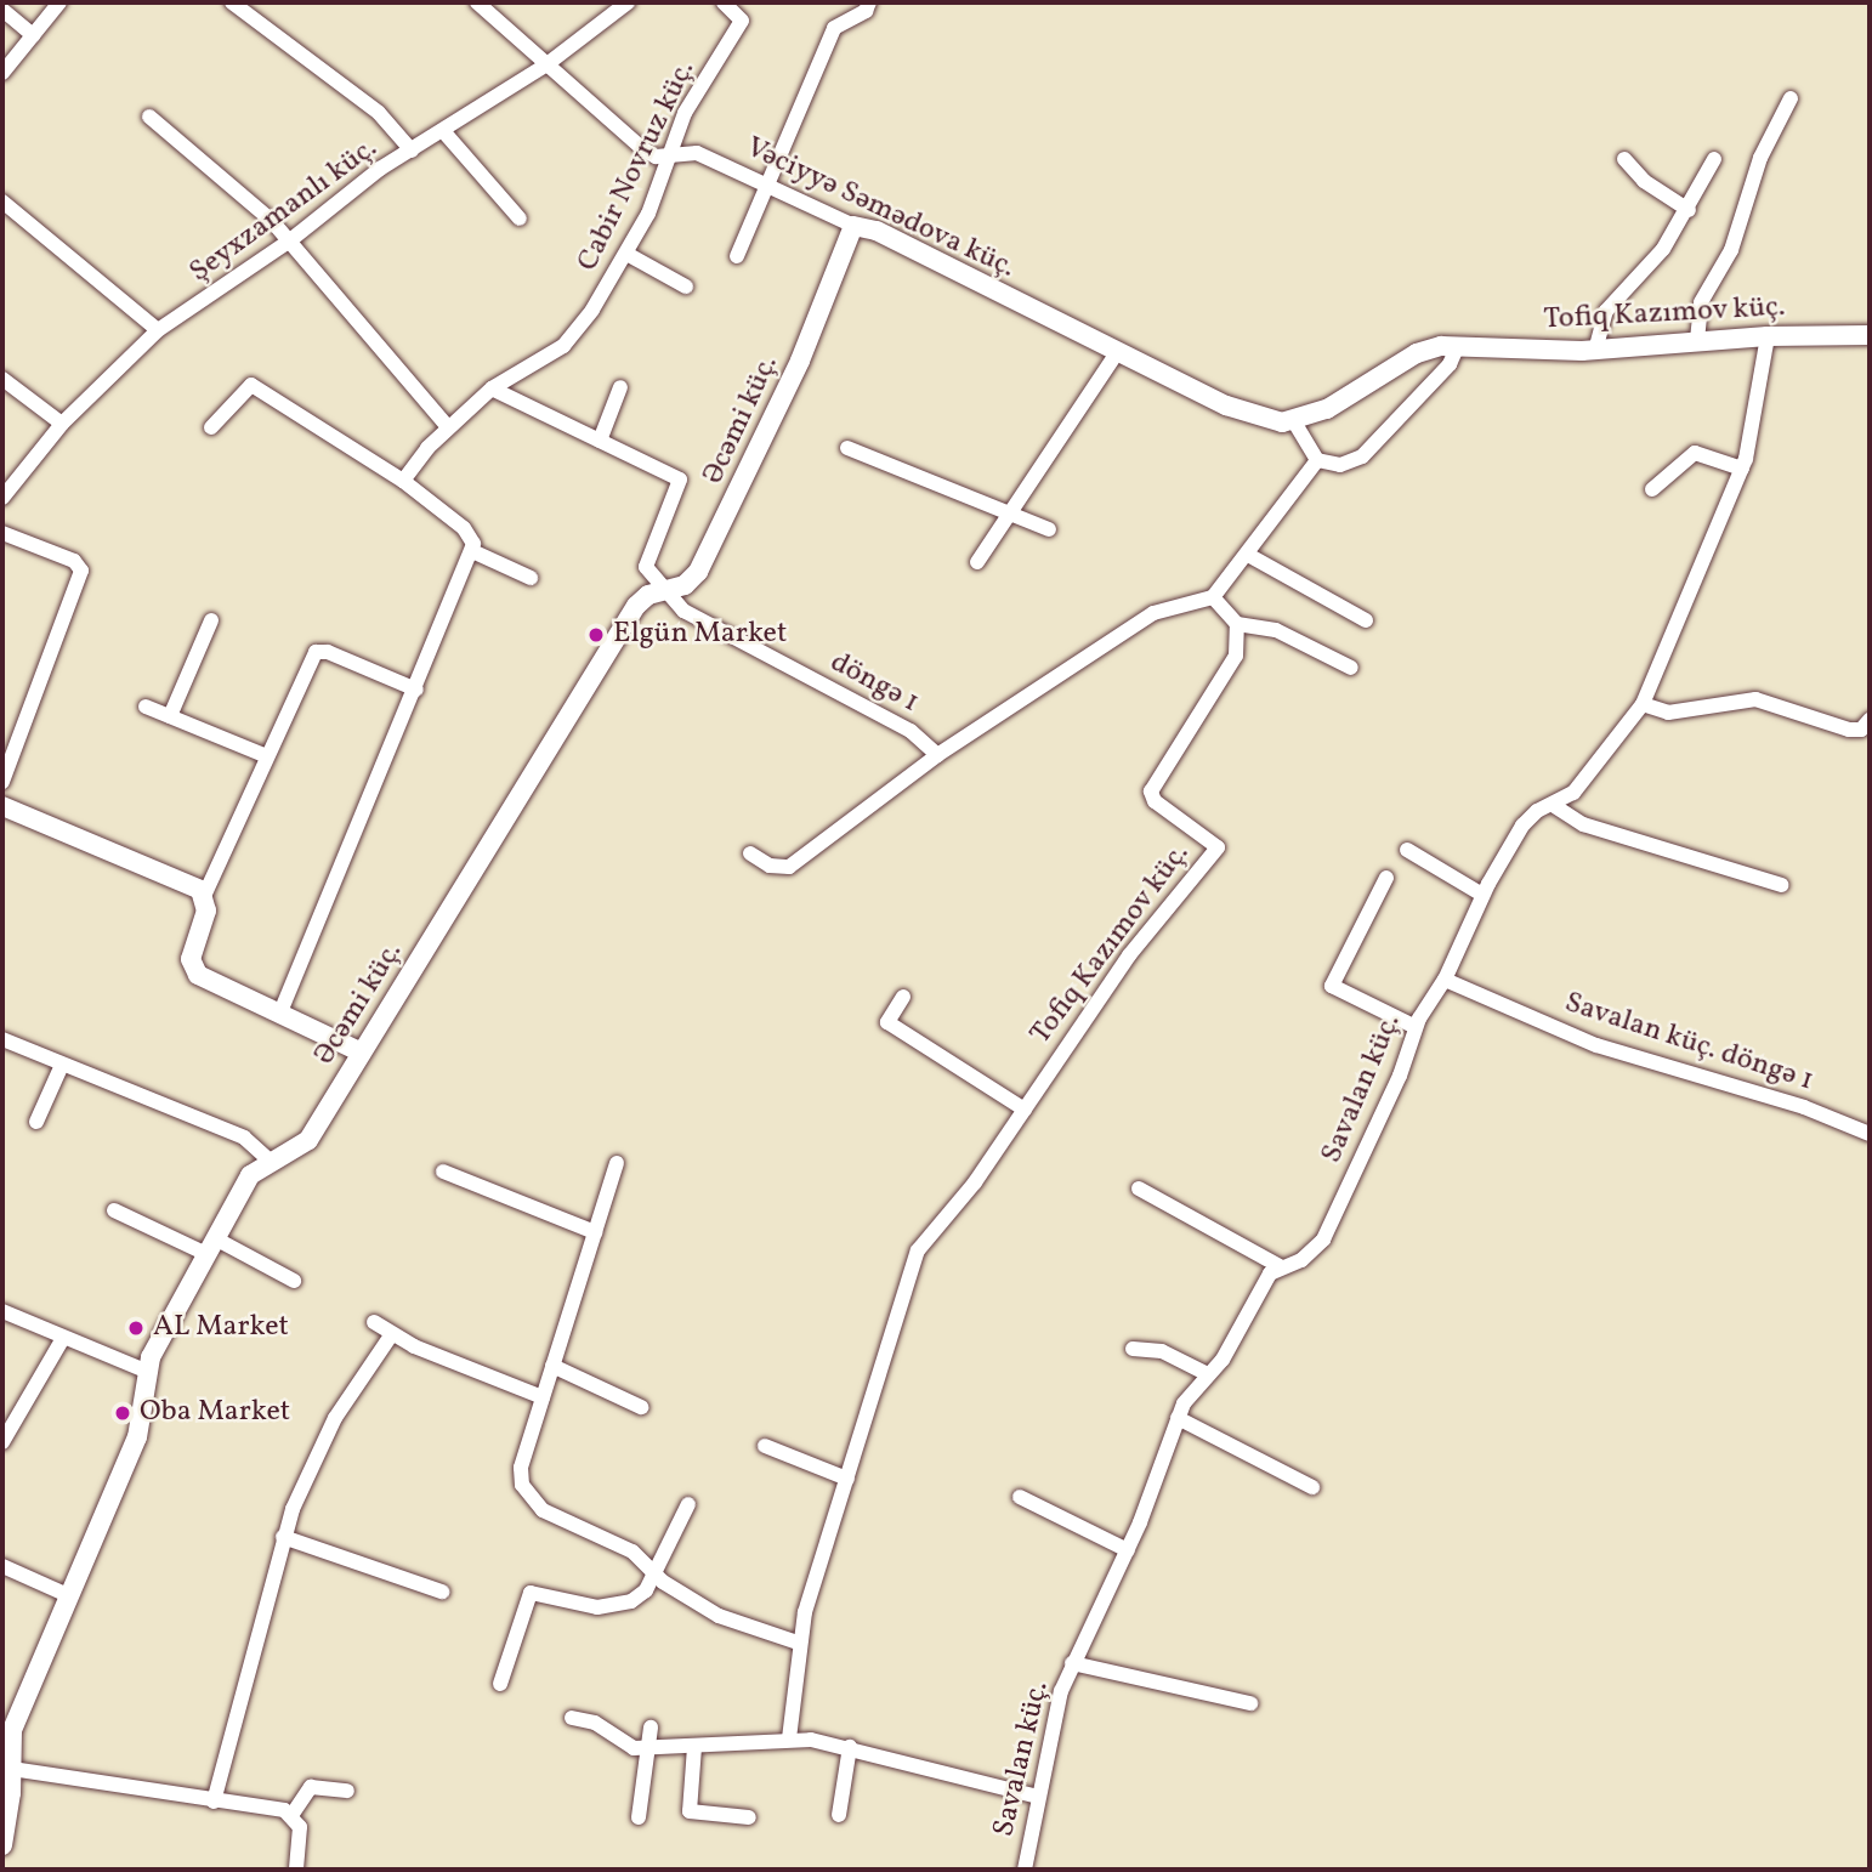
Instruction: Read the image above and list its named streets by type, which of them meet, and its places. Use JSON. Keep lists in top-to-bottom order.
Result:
{
  "streets": {
    "street": [
      "Cabir Novruz küç.",
      "Vəciyyə Səmədova küç.",
      "Şeyxzamanlı küç.",
      "Tofiq Kazımov küç.",
      "Əcəmi küç.",
      "döngə 1",
      "Savalan küç. döngə 1",
      "Savalan küç."
    ]
  },
  "crossings": [
    ["Cabir Novruz küç.", "Vəciyyə Səmədova küç."],
    ["Cabir Novruz küç.", "döngə 1"],
    ["Vəciyyə Səmədova küç.", "Şeyxzamanlı küç."],
    ["Vəciyyə Səmədova küç.", "Tofiq Kazımov küç."],
    ["Vəciyyə Səmədova küç.", "Əcəmi küç."],
    ["Tofiq Kazımov küç.", "Savalan küç."],
    ["Əcəmi küç.", "döngə 1"],
    ["Savalan küç. döngə 1", "Savalan küç."]
  ],
  "places": ["Elgün Market", "AL Market", "Oba Market"]
}
